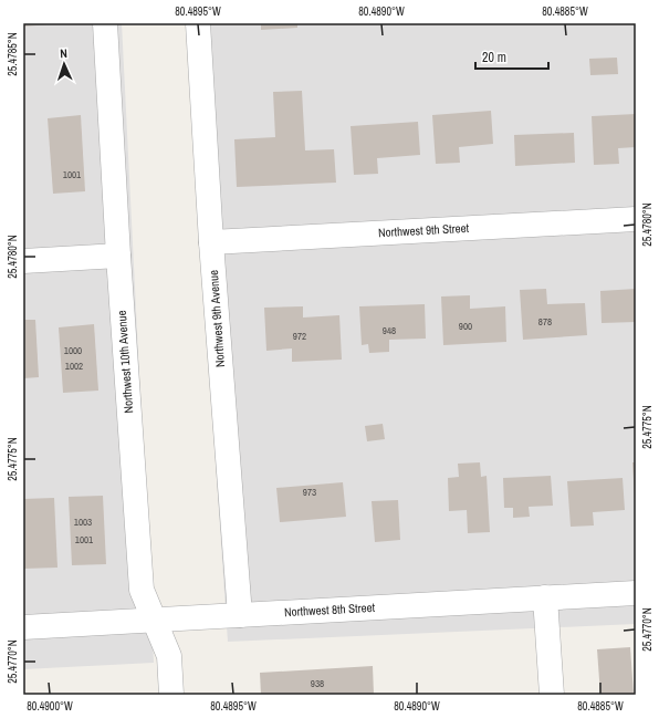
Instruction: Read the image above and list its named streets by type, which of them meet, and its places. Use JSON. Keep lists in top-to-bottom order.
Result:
{
  "streets": {
    "street": [
      "Northwest 9th Street",
      "Northwest 9th Avenue",
      "Northwest 10th Avenue",
      "Northwest 8th Street"
    ]
  },
  "crossings": [
    ["Northwest 9th Street", "Northwest 9th Avenue"],
    ["Northwest 9th Avenue", "Northwest 8th Street"],
    ["Northwest 10th Avenue", "Northwest 8th Street"]
  ],
  "house_numbers": [
    "1001",
    "878",
    "900",
    "948",
    "972",
    "1000",
    "1002",
    "973",
    "1003",
    "1001",
    "938"
  ],
  "scale_bar": "20 m",
  "north": "top",
  "coordinates": [
    "80.4895°W",
    "80.4890°W",
    "80.4885°W",
    "25.4785°N",
    "25.4780°N",
    "25.4775°N",
    "25.4770°N",
    "80.4900°W"
  ]
}
